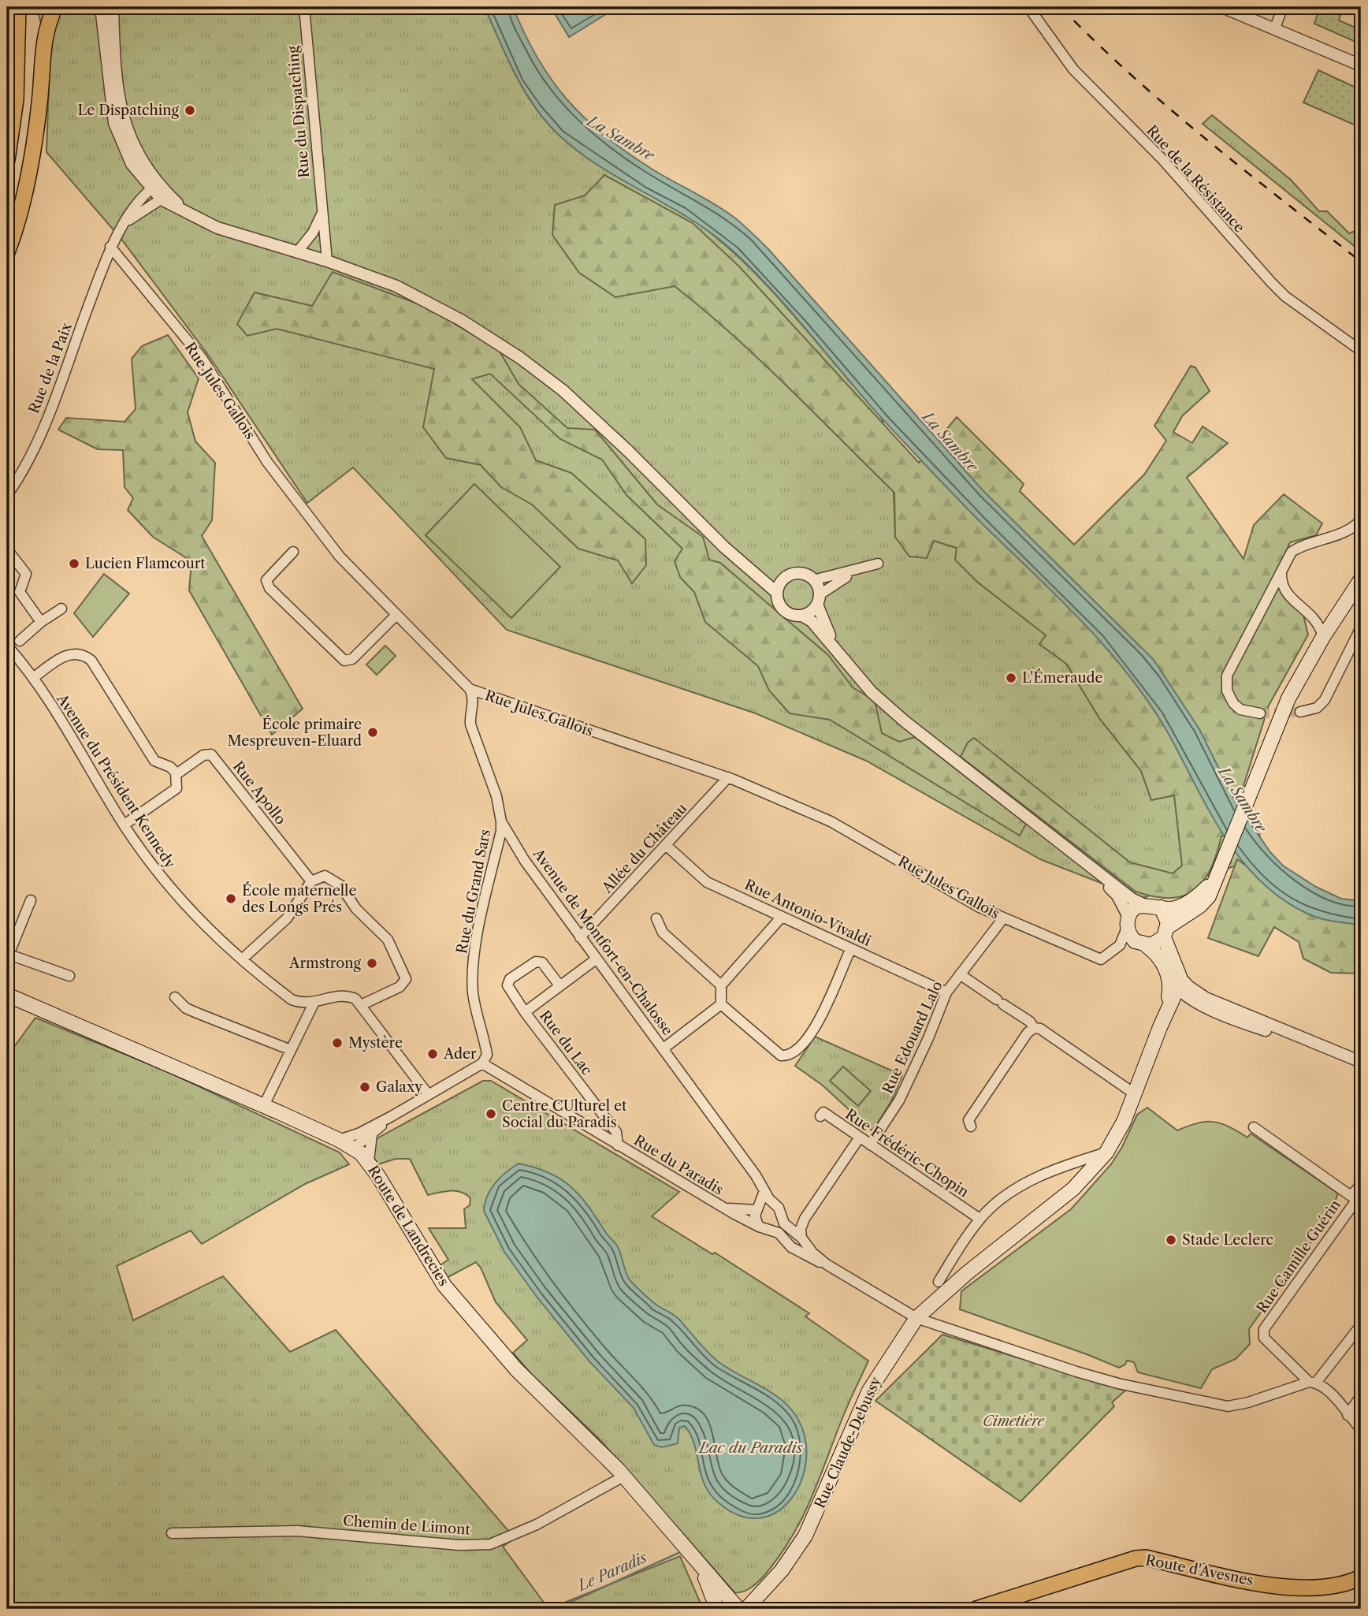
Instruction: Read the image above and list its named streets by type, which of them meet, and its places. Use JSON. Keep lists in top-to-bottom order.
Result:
{
  "streets": {
    "main road": ["Route de Landrecies", "Rue Claude-Debussy", "Route d'Avesnes"],
    "street": [
      "Rue du Dispatching",
      "Rue de la Résistance",
      "Rue de la Paix",
      "Rue Jules Gallois",
      "Avenue du Président Kennedy",
      "Rue Apollo",
      "Allée du Château",
      "Rue du Grand Sars",
      "Rue Antonio-Vivaldi",
      "Avenue de Montfort-en-Chalosse",
      "Rue Edouard Lalo",
      "Rue du Lac",
      "Rue Frédéric-Chopin",
      "Rue du Paradis",
      "Rue Camille Guérin",
      "Chemin de Limont"
    ]
  },
  "crossings": [
    ["Rue de la Paix", "Rue Jules Gallois"],
    ["Rue Jules Gallois", "Allée du Château"],
    ["Rue Jules Gallois", "Avenue de Montfort-en-Chalosse"],
    ["Rue Jules Gallois", "Rue Edouard Lalo"],
    ["Allée du Château", "Rue Antonio-Vivaldi"],
    ["Allée du Château", "Avenue de Montfort-en-Chalosse"],
    ["Rue du Grand Sars", "Avenue de Montfort-en-Chalosse"],
    ["Rue du Grand Sars", "Rue du Paradis"],
    ["Rue Antonio-Vivaldi", "Rue Edouard Lalo"],
    ["Avenue de Montfort-en-Chalosse", "Rue du Lac"],
    ["Avenue de Montfort-en-Chalosse", "Rue du Paradis"],
    ["Rue Edouard Lalo", "Rue Frédéric-Chopin"],
    ["Rue du Lac", "Rue du Paradis"],
    ["Route de Landrecies", "Chemin de Limont"]
  ],
  "water": ["La Sambre", "Lac du Paradis", "Le Paradis"],
  "parks": ["Cimetière"],
  "places": [
    "Le Dispatching",
    "Lucien Flamcourt",
    "L'Émeraude",
    "École primaire Mespreuven-Eluard",
    "École maternelle des Longs Prés",
    "Armstrong",
    "Mystère",
    "Ader",
    "Galaxy",
    "Centre CUlturel et Social du Paradis",
    "Stade Leclerc"
  ]
}
